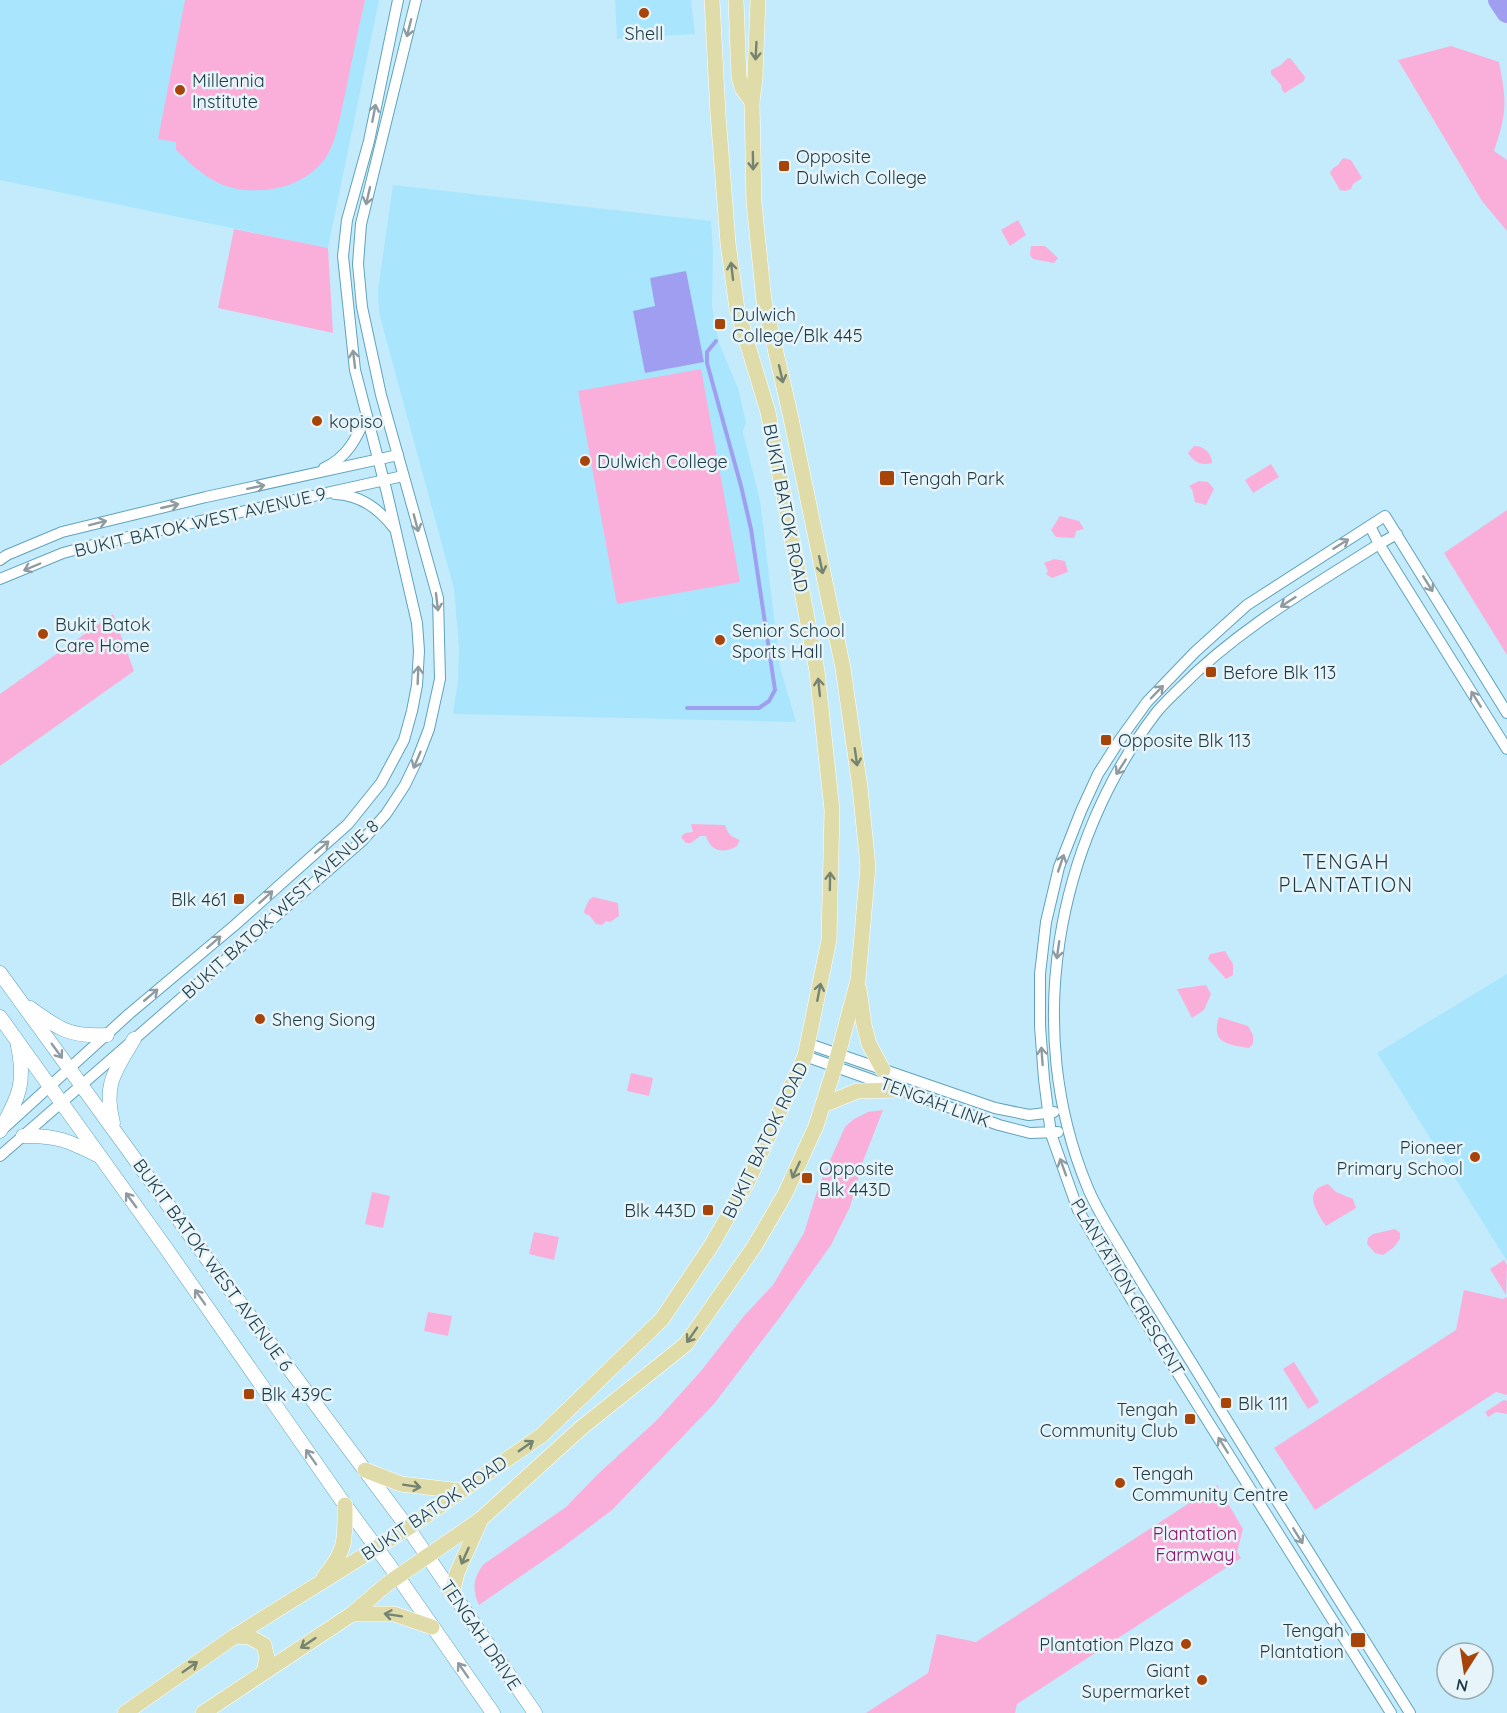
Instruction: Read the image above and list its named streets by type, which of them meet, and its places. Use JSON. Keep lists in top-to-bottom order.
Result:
{
  "streets": {
    "main road": ["BUKIT BATOK ROAD"],
    "street": [
      "BUKIT BATOK WEST AVENUE 9",
      "BUKIT BATOK WEST AVENUE 8",
      "TENGAH LINK",
      "BUKIT BATOK WEST AVENUE 6",
      "PLANTATION CRESCENT",
      "TENGAH DRIVE"
    ]
  },
  "crossings": [
    ["BUKIT BATOK ROAD", "TENGAH LINK"],
    ["BUKIT BATOK ROAD", "BUKIT BATOK WEST AVENUE 6"],
    ["BUKIT BATOK ROAD", "TENGAH DRIVE"],
    ["BUKIT BATOK WEST AVENUE 9", "BUKIT BATOK WEST AVENUE 8"],
    ["BUKIT BATOK WEST AVENUE 8", "BUKIT BATOK WEST AVENUE 6"],
    ["TENGAH LINK", "PLANTATION CRESCENT"],
    ["BUKIT BATOK WEST AVENUE 6", "TENGAH DRIVE"]
  ],
  "districts": ["TENGAH PLANTATION"],
  "parks": ["Plantation Farmway"],
  "places": {
    "other": [
      "Shell",
      "Millennia Institute",
      "kopiso",
      "Dulwich College",
      "Bukit Batok Care Home",
      "Senior School Sports Hall",
      "Sheng Siong",
      "Pioneer Primary School",
      "Tengah Community Centre",
      "Plantation Plaza",
      "Giant Supermarket"
    ],
    "transit": [
      "Opposite Dulwich College",
      "Dulwich College/Blk 445",
      "Tengah Park",
      "Before Blk 113",
      "Opposite Blk 113",
      "Blk 461",
      "Opposite Blk 443D",
      "Blk 443D",
      "Blk 439C",
      "Blk 111",
      "Tengah Community Club",
      "Tengah Plantation"
    ]
  },
  "north": "bottom"
}
